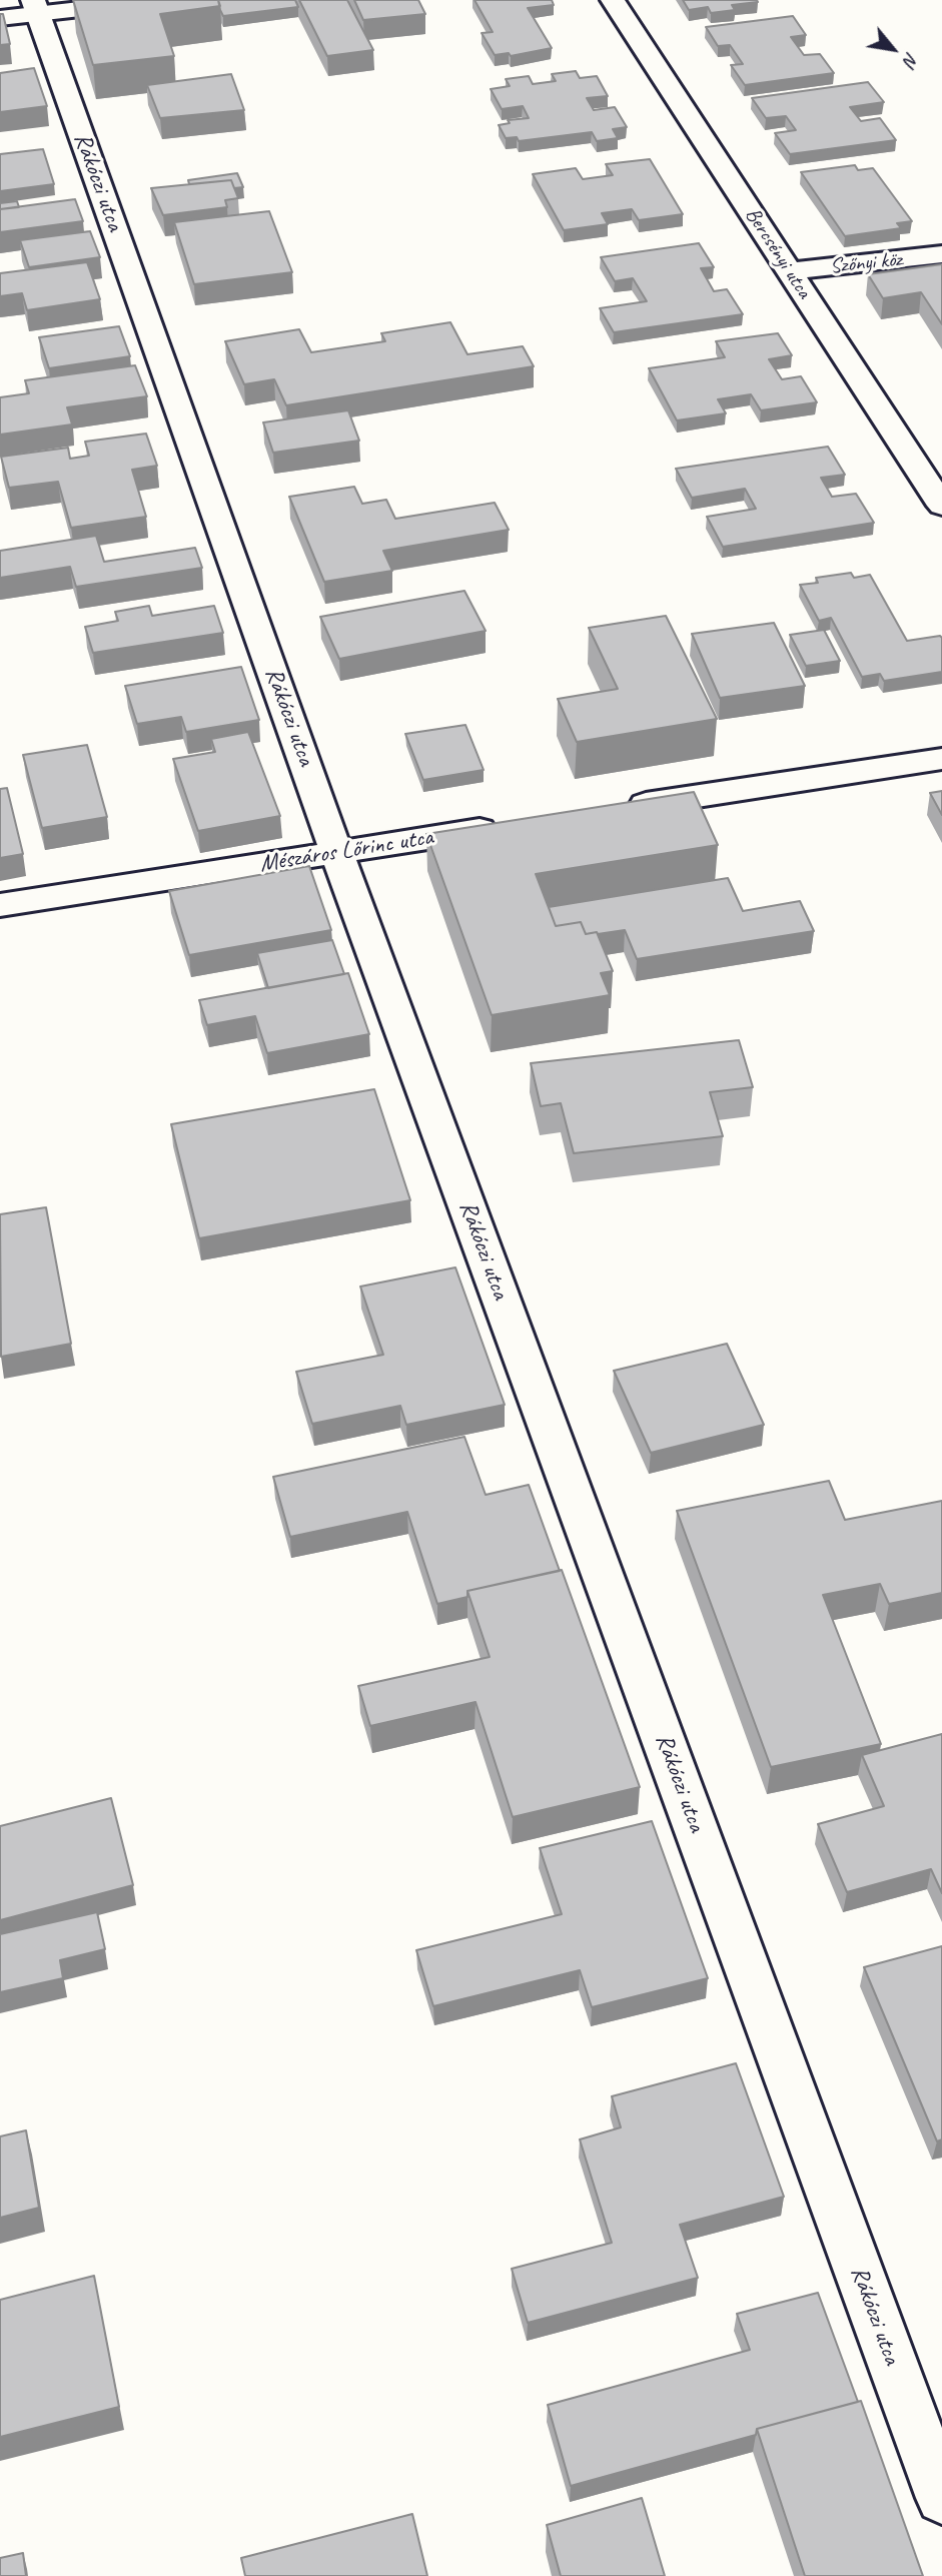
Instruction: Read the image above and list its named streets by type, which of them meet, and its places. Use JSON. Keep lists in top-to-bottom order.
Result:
{
  "streets": {
    "street": [
      "Rákóczi utca",
      "Bercsényi utca",
      "Szőnyi köz",
      "Mészáros Lőrinc utca"
    ]
  },
  "crossings": [
    ["Rákóczi utca", "Mészáros Lőrinc utca"],
    ["Bercsényi utca", "Szőnyi köz"]
  ],
  "north": "bottom right"
}
